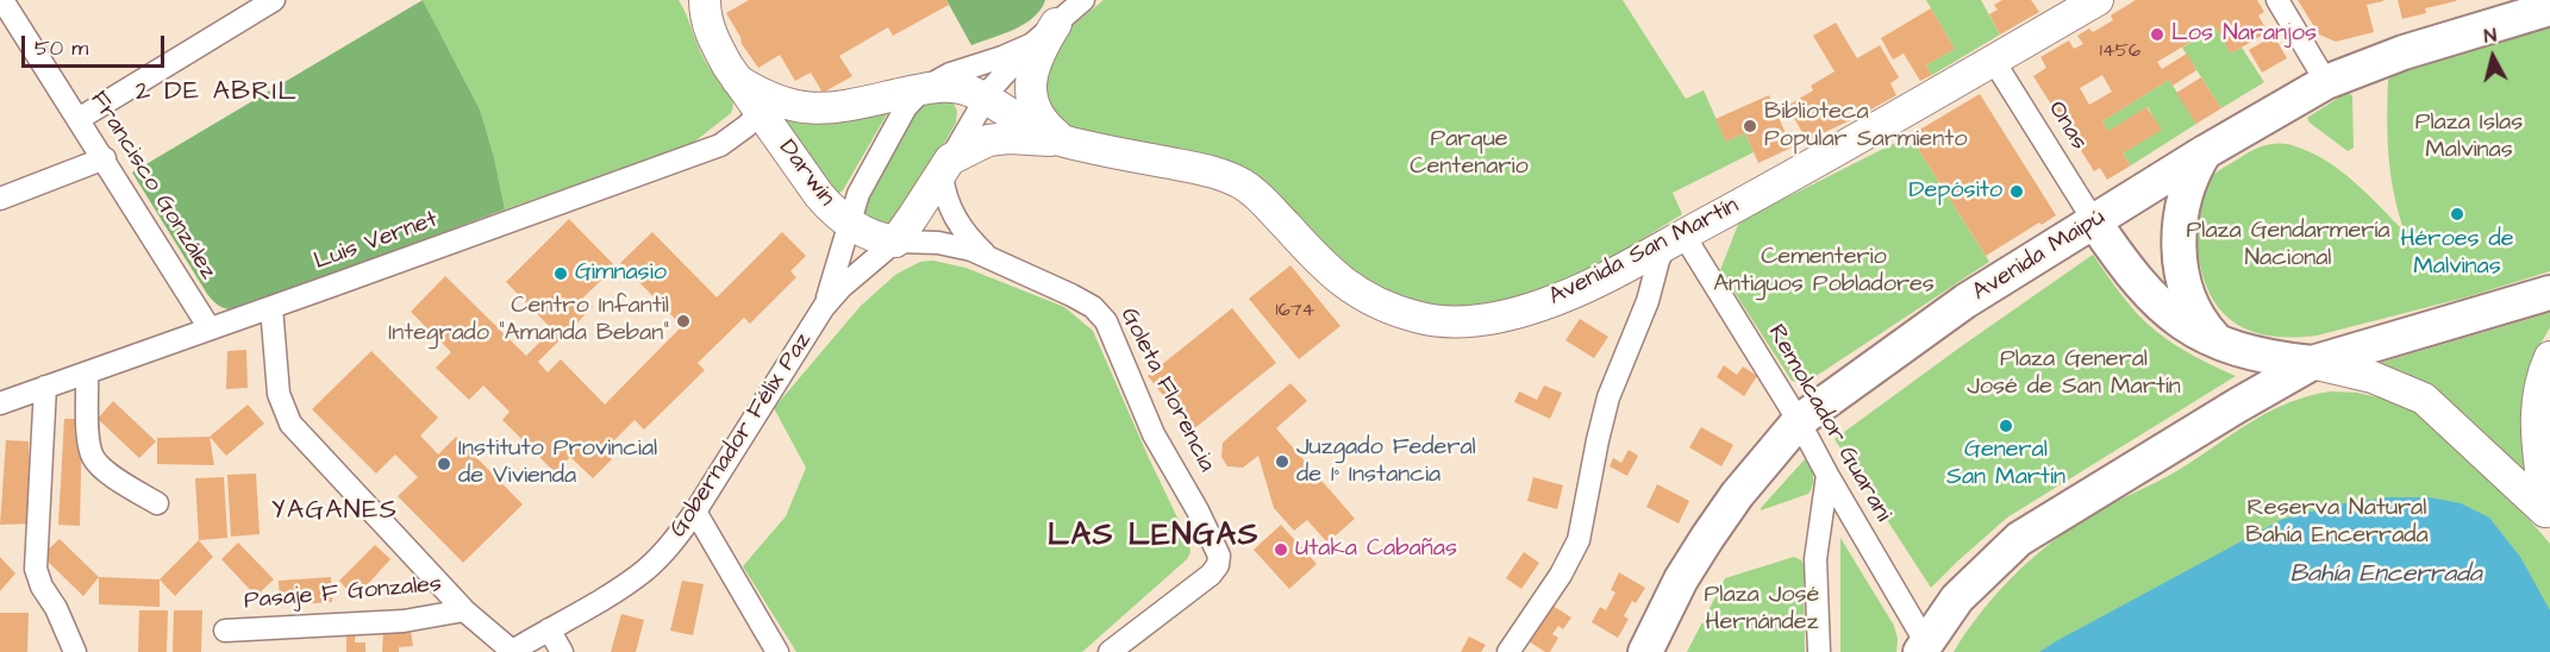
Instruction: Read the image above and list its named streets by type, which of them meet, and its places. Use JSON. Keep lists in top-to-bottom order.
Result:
{
  "streets": {
    "main road": [
      "Darwin",
      "Avenida San Martín",
      "Avenida Maipú",
      "Gobernador Félix Paz"
    ],
    "street": [
      "Onas",
      "Francisco González",
      "Luis Vernet",
      "Goleta Florencia",
      "Remolcador Guarani",
      "Pasaje F Gonzales"
    ]
  },
  "crossings": [
    ["Onas", "Avenida San Martín"],
    ["Onas", "Avenida Maipú"],
    ["Darwin", "Luis Vernet"],
    ["Darwin", "Goleta Florencia"],
    ["Darwin", "Gobernador Félix Paz"],
    ["Francisco González", "Luis Vernet"],
    ["Avenida San Martín", "Remolcador Guarani"],
    ["Avenida San Martín", "Gobernador Félix Paz"],
    ["Avenida Maipú", "Remolcador Guarani"],
    ["Goleta Florencia", "Gobernador Félix Paz"]
  ],
  "districts": ["2 DE ABRIL", "YAGANES", "LAS LENGAS"],
  "water": ["Bahía Encerrada"],
  "parks": [
    "Plaza Islas Malvinas",
    "Parque Centenario",
    "Plaza Gendarmería Nacional",
    "Cementerio Antiguos Pobladores",
    "Plaza General José de San Martín",
    "Reserva Natural Bahía Encerrada",
    "Plaza José Hernández"
  ],
  "places": [
    "Los Naranjos",
    "Biblioteca Popular Sarmiento",
    "Depósito",
    "Héroes de Malvinas",
    "Gimnasio",
    "Centro Infantil Integrado \"Amanda Beban\"",
    "General San Martín",
    "Juzgado Federal de 1° Instancia",
    "Instituto Provincial de Vivienda",
    "Utaka Cabañas"
  ],
  "house_numbers": ["1456", "1674"],
  "scale_bar": "50 m",
  "north": "top"
}
